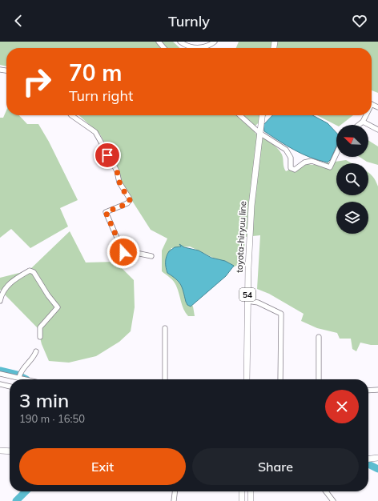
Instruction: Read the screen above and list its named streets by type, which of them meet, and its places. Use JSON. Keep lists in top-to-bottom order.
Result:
{
  "streets": {
    "main road": ["toyota-hiryuu line", "54"]
  },
  "north": "top left",
  "page": {
    "header": "Turnly",
    "turn": ["70 m", "Turn right"],
    "heading": ["3 min", "190 m · 16:50"],
    "buttons": ["Exit", "Share"]
  }
}
